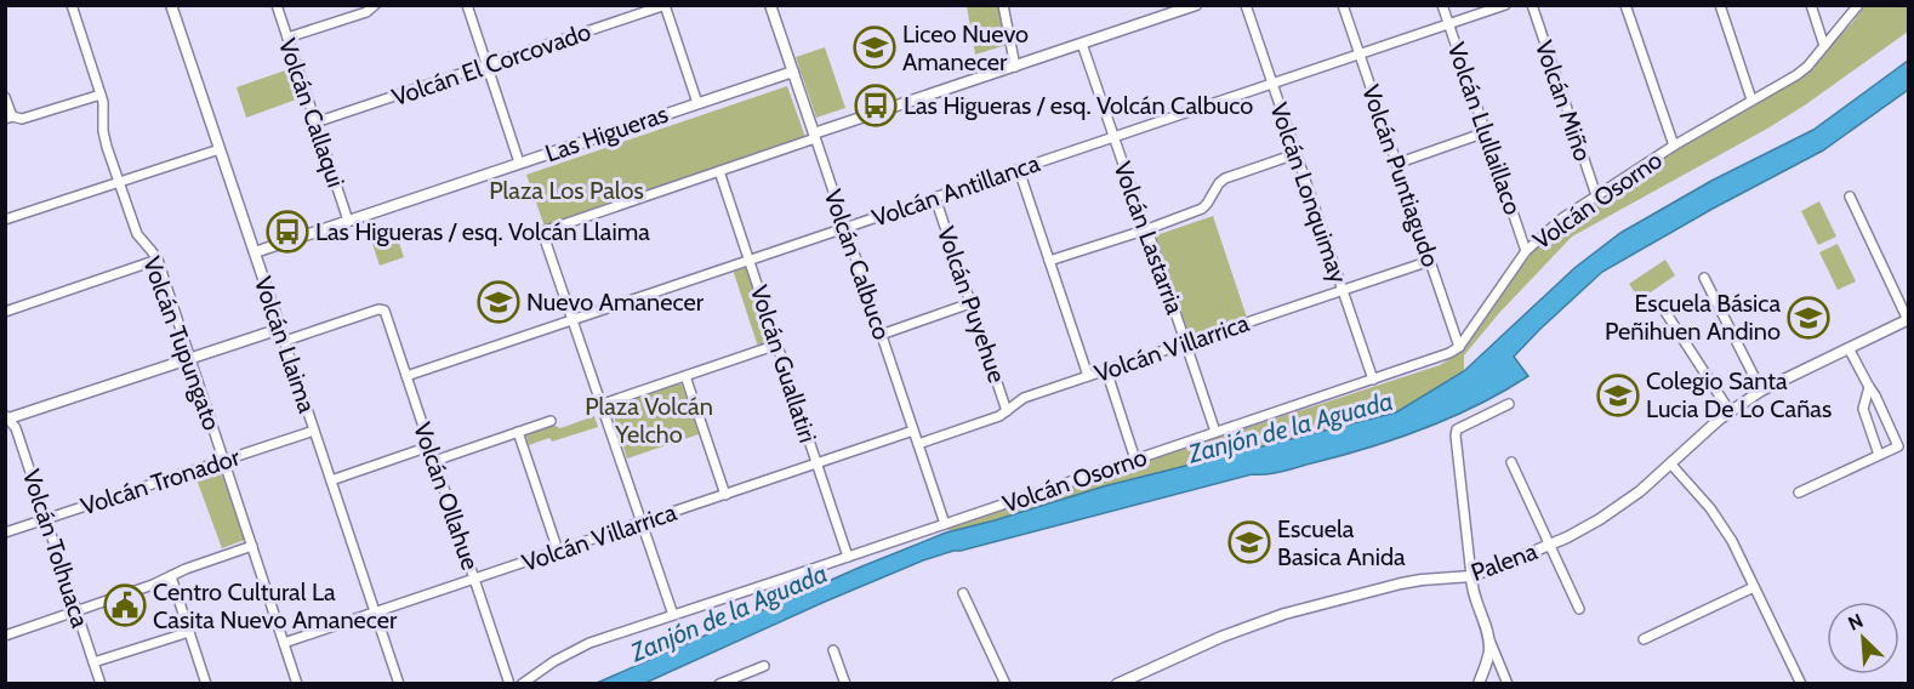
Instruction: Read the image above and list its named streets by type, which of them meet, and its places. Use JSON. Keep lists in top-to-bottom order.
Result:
{
  "streets": {
    "street": [
      "Volcán El Corcovado",
      "Volcán Miño",
      "Volcán Callaqui",
      "Volcán Llullaillaco",
      "Las Higueras",
      "Volcán Puntiagudo",
      "Volcán Antillanca",
      "Volcán Lonquimay",
      "Volcán Osorno",
      "Volcán Lastarria",
      "Volcán Calbuco",
      "Volcán Puyehue",
      "Volcán Tupungato",
      "Volcán Llaima",
      "Volcán Villarrica",
      "Volcán Guallatiri",
      "Volcán Tronador",
      "Volcán Ollahue",
      "Volcán Tolhuaca",
      "Palena"
    ]
  },
  "crossings": [
    ["Volcán El Corcovado", "Volcán Callaqui"],
    ["Volcán Miño", "Volcán Osorno"],
    ["Volcán Callaqui", "Las Higueras"],
    ["Volcán Llullaillaco", "Volcán Antillanca"],
    ["Volcán Llullaillaco", "Volcán Osorno"],
    ["Las Higueras", "Volcán Calbuco"],
    ["Las Higueras", "Volcán Llaima"],
    ["Volcán Puntiagudo", "Volcán Antillanca"],
    ["Volcán Puntiagudo", "Volcán Osorno"],
    ["Volcán Puntiagudo", "Volcán Villarrica"],
    ["Volcán Antillanca", "Volcán Lonquimay"],
    ["Volcán Antillanca", "Volcán Lastarria"],
    ["Volcán Antillanca", "Volcán Calbuco"],
    ["Volcán Antillanca", "Volcán Puyehue"],
    ["Volcán Antillanca", "Volcán Guallatiri"],
    ["Volcán Antillanca", "Volcán Ollahue"],
    ["Volcán Lonquimay", "Volcán Osorno"],
    ["Volcán Lonquimay", "Volcán Villarrica"],
    ["Volcán Osorno", "Volcán Lastarria"],
    ["Volcán Osorno", "Volcán Calbuco"],
    ["Volcán Osorno", "Volcán Guallatiri"],
    ["Volcán Lastarria", "Volcán Villarrica"],
    ["Volcán Calbuco", "Volcán Villarrica"],
    ["Volcán Puyehue", "Volcán Villarrica"],
    ["Volcán Tupungato", "Volcán Villarrica"],
    ["Volcán Tupungato", "Volcán Tronador"],
    ["Volcán Llaima", "Volcán Villarrica"],
    ["Volcán Llaima", "Volcán Tronador"],
    ["Volcán Llaima", "Volcán Ollahue"],
    ["Volcán Villarrica", "Volcán Guallatiri"],
    ["Volcán Villarrica", "Volcán Ollahue"],
    ["Volcán Tronador", "Volcán Tolhuaca"]
  ],
  "water": ["Zanjón de la Aguada"],
  "parks": ["Plaza Los Palos", "Plaza Volcán Yelcho"],
  "places": {
    "school or university": [
      "Liceo Nuevo Amanecer",
      "Nuevo Amanecer",
      "Escuela Básica Peñihuen Andino",
      "Colegio Santa Lucia De Lo Cañas",
      "Escuela Basica Anida"
    ],
    "bus stop": ["Las Higueras / esq. Volcán Calbuco", "Las Higueras / esq. Volcán Llaima"],
    "public building": ["Centro Cultural La Casita Nuevo Amanecer"]
  },
  "north": "top left"
}
